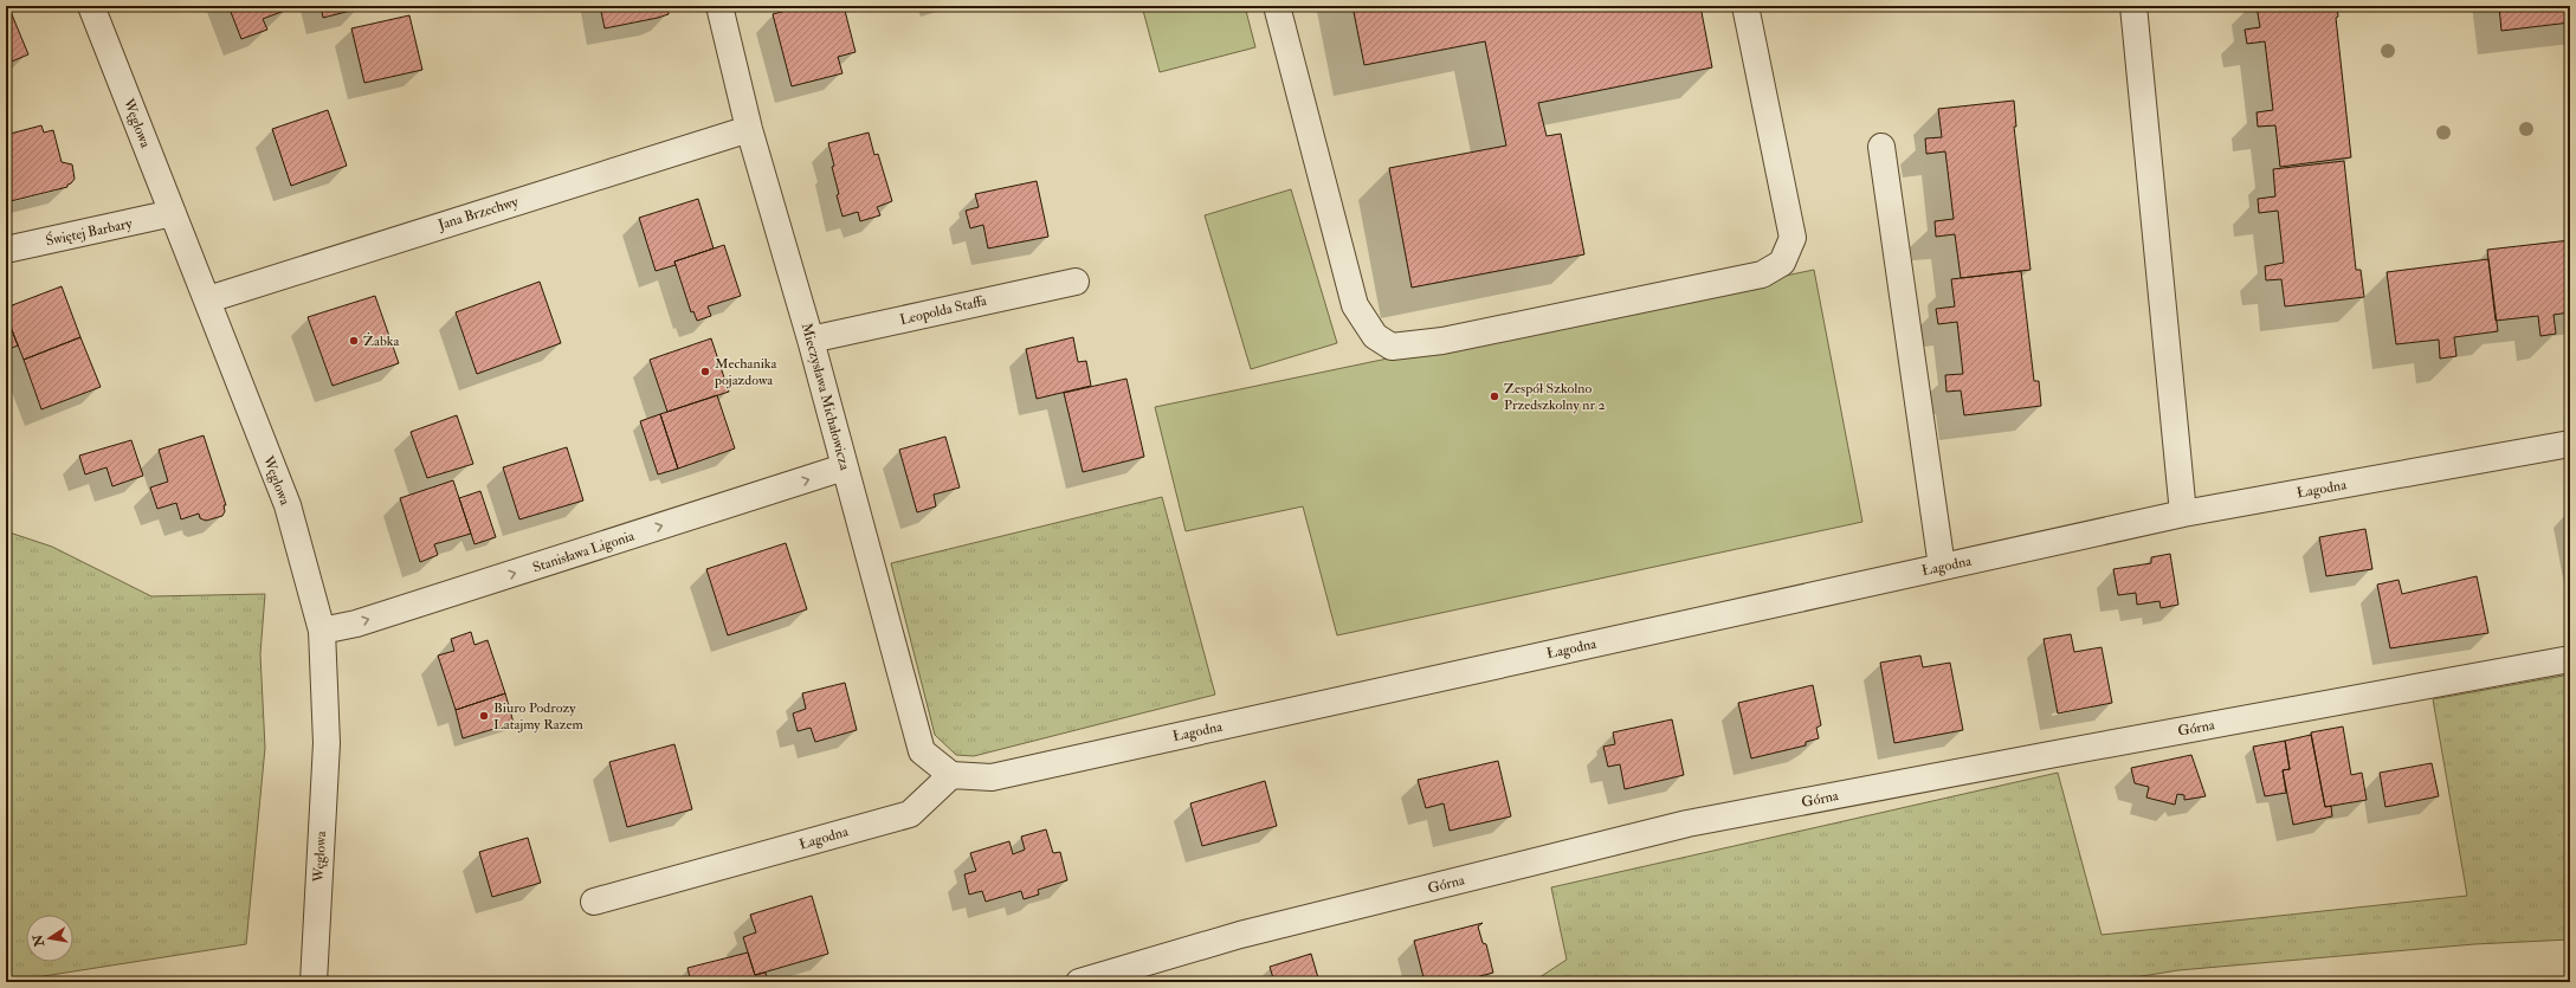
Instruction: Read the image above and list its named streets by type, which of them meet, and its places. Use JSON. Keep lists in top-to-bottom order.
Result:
{
  "streets": {
    "street": [
      "Węglowa",
      "Jana Brzechwy",
      "Świętej Barbary",
      "Leopolda Staffa",
      "Mieczysława Michałowicza",
      "Łagodna",
      "Stanisława Ligonia",
      "Górna"
    ]
  },
  "crossings": [
    ["Węglowa", "Jana Brzechwy"],
    ["Węglowa", "Świętej Barbary"],
    ["Węglowa", "Stanisława Ligonia"],
    ["Jana Brzechwy", "Mieczysława Michałowicza"],
    ["Leopolda Staffa", "Mieczysława Michałowicza"],
    ["Mieczysława Michałowicza", "Łagodna"],
    ["Mieczysława Michałowicza", "Stanisława Ligonia"]
  ],
  "one_way": ["Stanisława Ligonia"],
  "places": [
    "Żabka",
    "Mechanika pojazdowa",
    "Zespół Szkolno Przedszkolny nr 2",
    "Biuro Podrozy Latajmy Razem"
  ],
  "north": "left"
}
